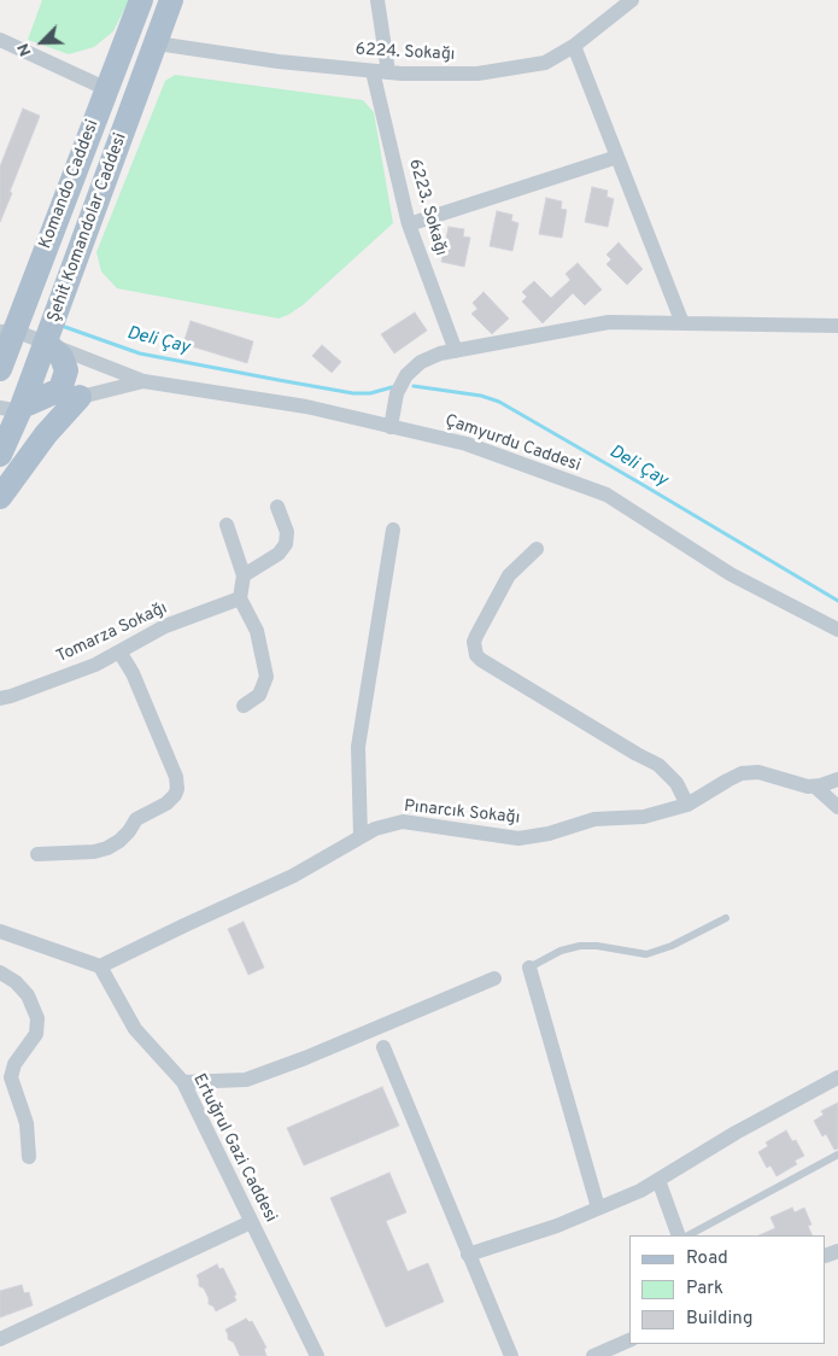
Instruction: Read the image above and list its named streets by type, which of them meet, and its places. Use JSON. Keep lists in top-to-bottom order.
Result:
{
  "streets": {
    "main road": ["Komando Caddesi", "Şehit Komandolar Caddesi"],
    "street": [
      "6224. Sokağı",
      "6223. Sokağı",
      "Çamyurdu Caddesi",
      "Tomarza Sokağı",
      "Pınarcık Sokağı",
      "Ertuğrul Gazi Caddesi"
    ]
  },
  "crossings": [
    ["6224. Sokağı", "6223. Sokağı"],
    ["6224. Sokağı", "Şehit Komandolar Caddesi"],
    ["Komando Caddesi", "Çamyurdu Caddesi"],
    ["Şehit Komandolar Caddesi", "Çamyurdu Caddesi"],
    ["Pınarcık Sokağı", "Ertuğrul Gazi Caddesi"]
  ],
  "water": ["Deli Çay"],
  "legend": ["Road", "Park", "Building"],
  "north": "bottom left"
}
